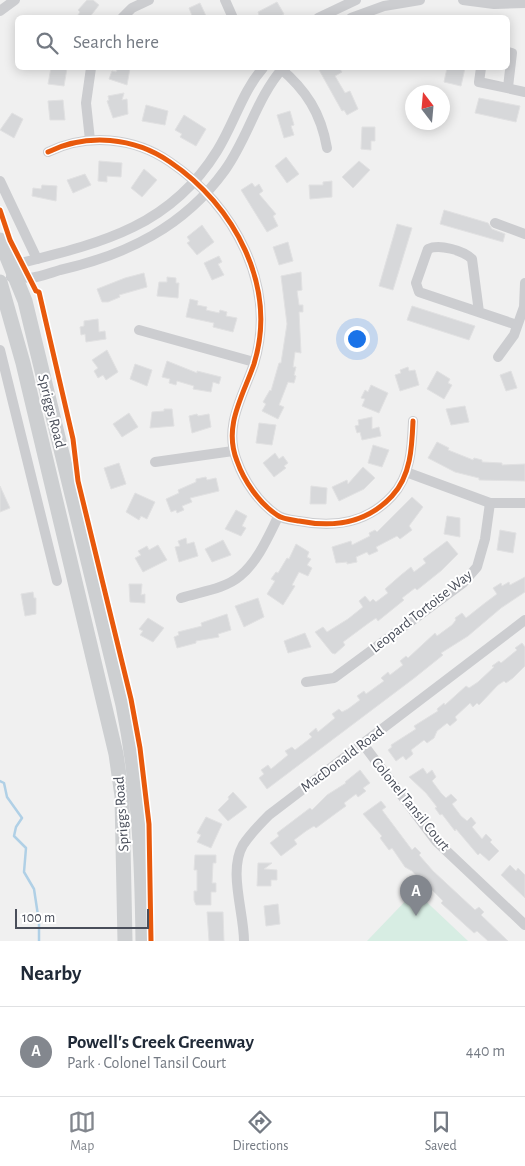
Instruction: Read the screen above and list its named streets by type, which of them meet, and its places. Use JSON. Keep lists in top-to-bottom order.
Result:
{
  "streets": {
    "main road": ["Spriggs Road"],
    "street": ["Leopard Tortoise Way", "MacDonald Road", "Colonel Tansil Court"]
  },
  "crossings": [
    ["MacDonald Road", "Colonel Tansil Court"]
  ],
  "scale_bar": "100 m",
  "north": "top",
  "page": {
    "search": "Search here",
    "pins": "A",
    "scale": "100 m",
    "heading": "Nearby",
    "list": [
      {
        "mark": "A",
        "name": "Powell's Creek Greenway",
        "note": "Park · Colonel Tansil Court",
        "value": "440 m"
      }
    ],
    "nav": ["Map", "Directions", "Saved"]
  }
}
